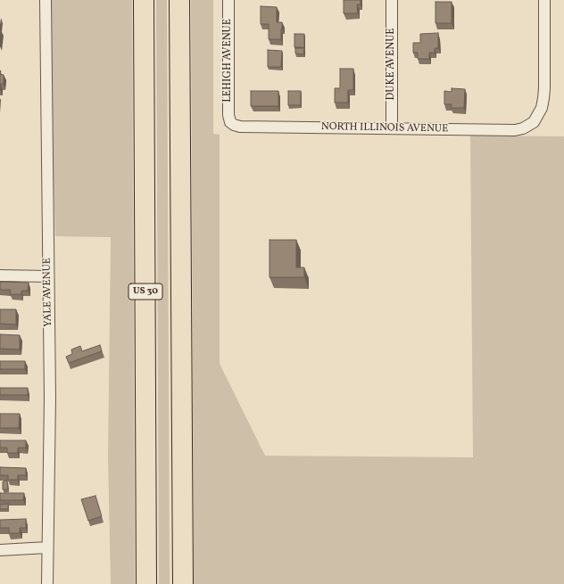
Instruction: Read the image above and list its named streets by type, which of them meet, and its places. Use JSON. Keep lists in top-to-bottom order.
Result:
{
  "streets": {
    "highway": ["US 30"],
    "street": [
      "LEHIGH AVENUE",
      "DUKE AVENUE",
      "NORTH ILLINOIS AVENUE",
      "YALE AVENUE"
    ]
  },
  "crossings": [
    ["LEHIGH AVENUE", "NORTH ILLINOIS AVENUE"],
    ["DUKE AVENUE", "NORTH ILLINOIS AVENUE"]
  ]
}
